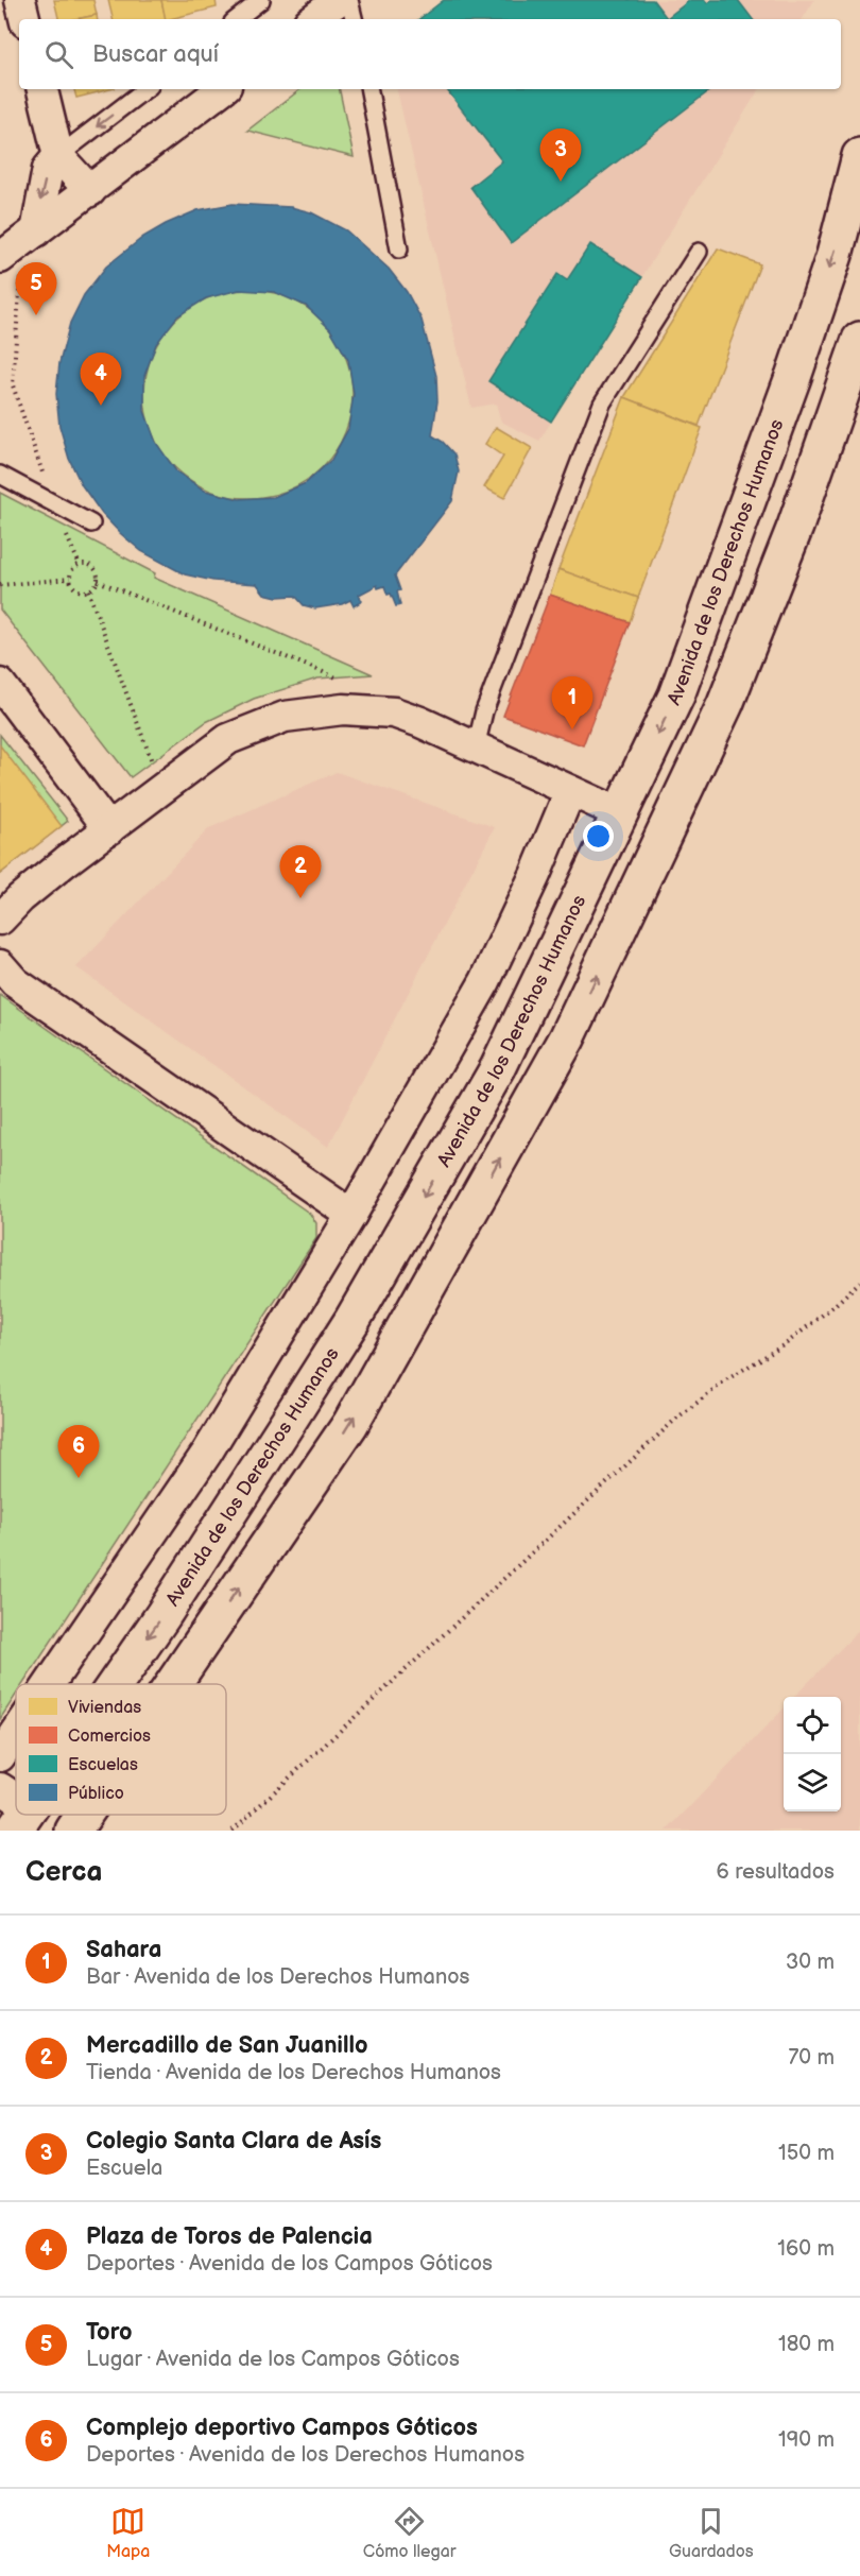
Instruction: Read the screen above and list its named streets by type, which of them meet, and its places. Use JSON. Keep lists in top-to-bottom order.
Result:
{
  "streets": {
    "main road": ["Avenida de los Derechos Humanos"]
  },
  "legend": [
    "Viviendas",
    "Comercios",
    "Escuelas",
    "Público"
  ],
  "page": {
    "search": "Buscar aquí",
    "pins": [
      "3",
      "5",
      "4",
      "1",
      "2",
      "6"
    ],
    "heading": ["Cerca", "6 resultados"],
    "list": [
      {
        "mark": "1",
        "name": "Sahara",
        "note": "Bar · Avenida de los Derechos Humanos",
        "value": "30 m"
      },
      {
        "mark": "2",
        "name": "Mercadillo de San Juanillo",
        "note": "Tienda · Avenida de los Derechos Humanos",
        "value": "70 m"
      },
      {
        "mark": "3",
        "name": "Colegio Santa Clara de Asís",
        "note": "Escuela",
        "value": "150 m"
      },
      {
        "mark": "4",
        "name": "Plaza de Toros de Palencia",
        "note": "Deportes · Avenida de los Campos Góticos",
        "value": "160 m"
      },
      {
        "mark": "5",
        "name": "Toro",
        "note": "Lugar · Avenida de los Campos Góticos",
        "value": "180 m"
      },
      {
        "mark": "6",
        "name": "Complejo deportivo Campos Góticos",
        "note": "Deportes · Avenida de los Derechos Humanos",
        "value": "190 m"
      }
    ],
    "nav": ["Mapa", "Cómo llegar", "Guardados"]
  }
}
